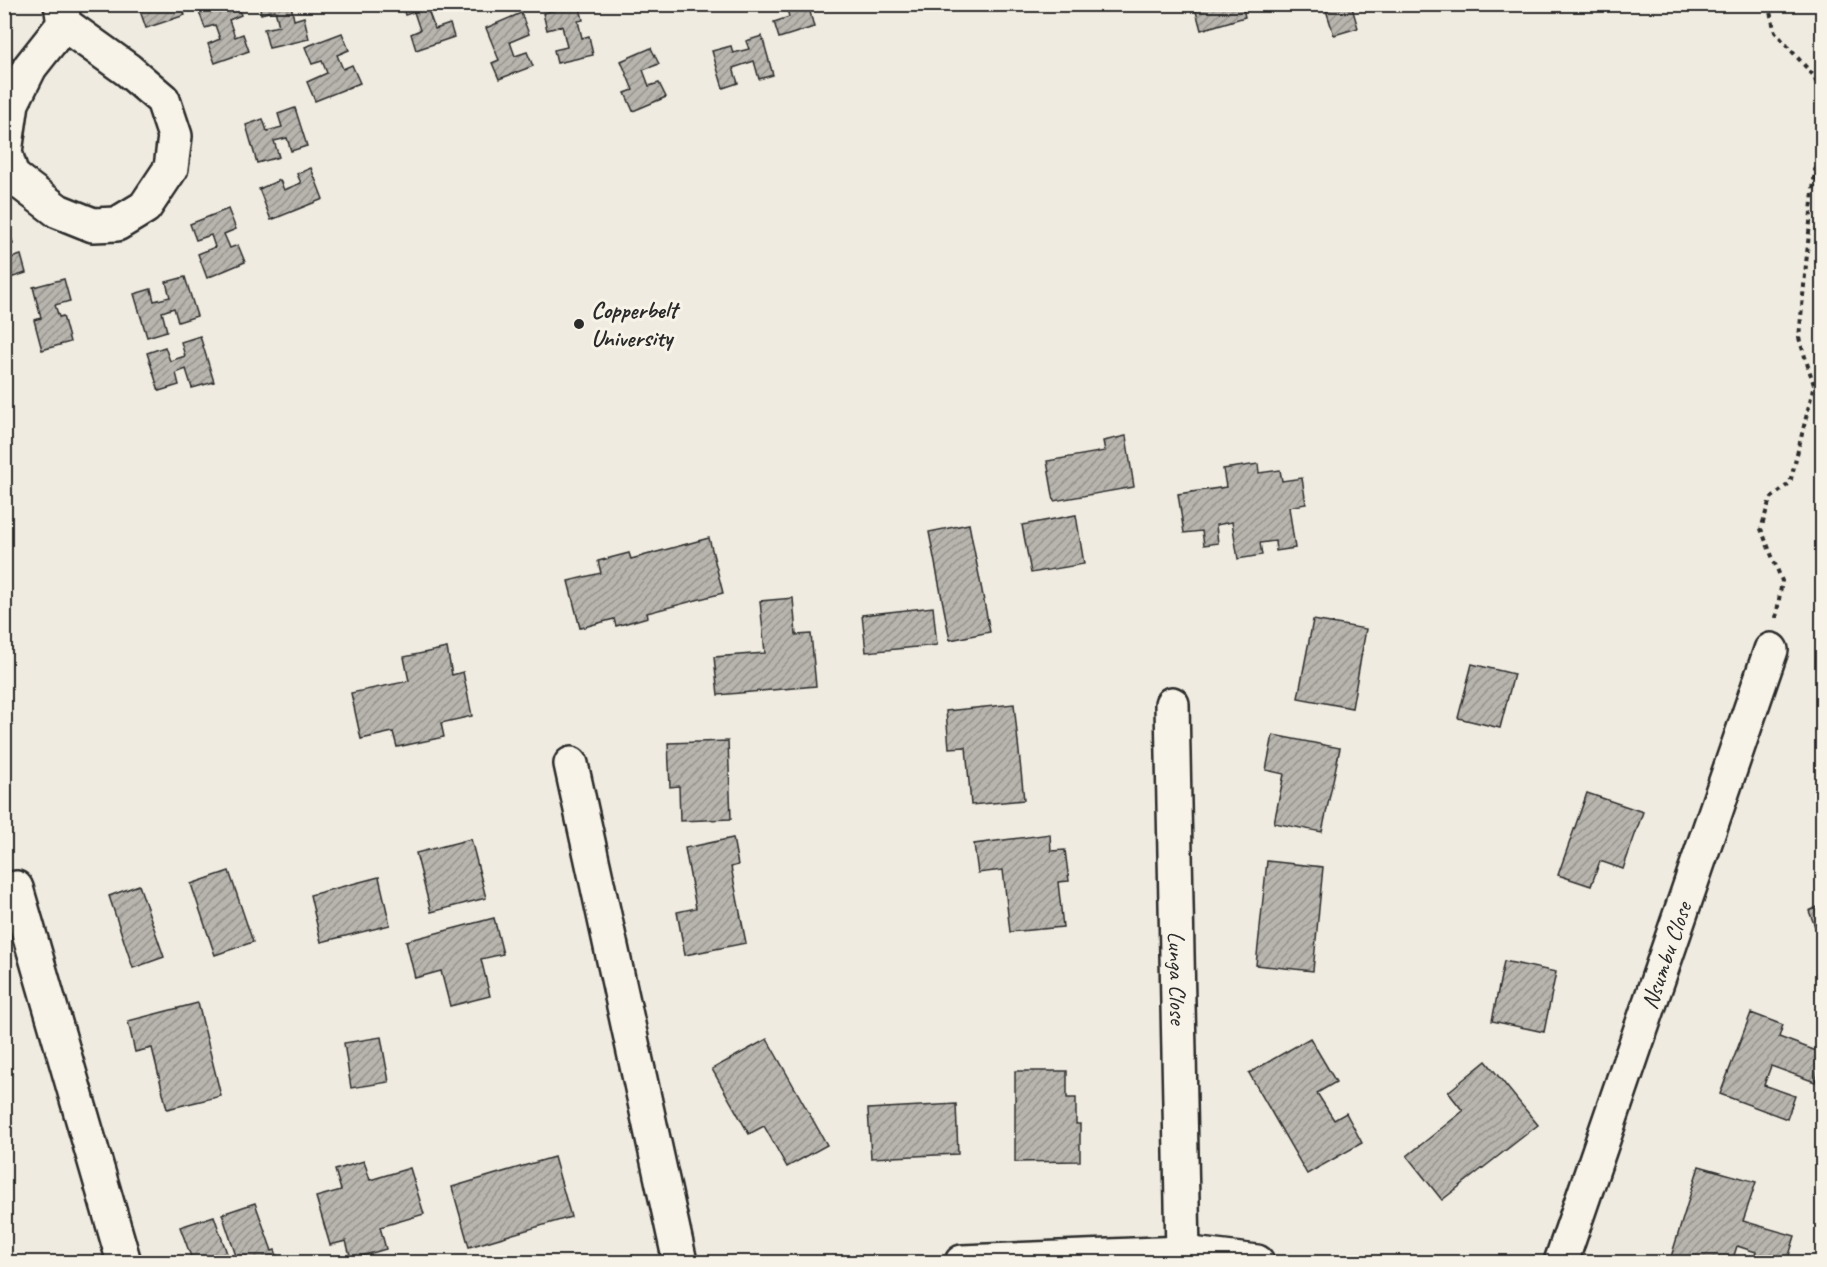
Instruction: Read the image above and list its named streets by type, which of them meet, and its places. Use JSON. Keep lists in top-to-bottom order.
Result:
{
  "streets": {
    "street": ["Nsumbu Close", "Lunga Close"]
  },
  "places": ["Copperbelt University"]
}
